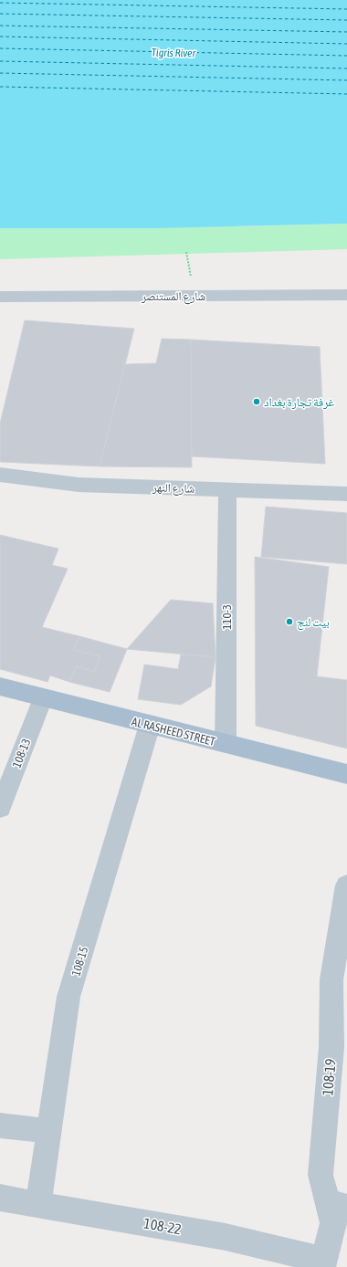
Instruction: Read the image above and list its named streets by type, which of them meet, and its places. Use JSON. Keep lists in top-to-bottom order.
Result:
{
  "streets": {
    "main road": ["AL RASHEED STREET"],
    "street": [
      "شارع المستنصر",
      "شارع النهر",
      "110-3",
      "108-13",
      "108-15",
      "108-19",
      "108-22"
    ]
  },
  "crossings": [
    ["شارع النهر", "110-3"],
    ["110-3", "AL RASHEED STREET"],
    ["AL RASHEED STREET", "108-13"],
    ["AL RASHEED STREET", "108-15"],
    ["108-15", "108-22"],
    ["108-19", "108-22"]
  ],
  "water": ["Tigris River"],
  "places": ["غرفة تجارة بغداد", "بيت لنج"]
}
